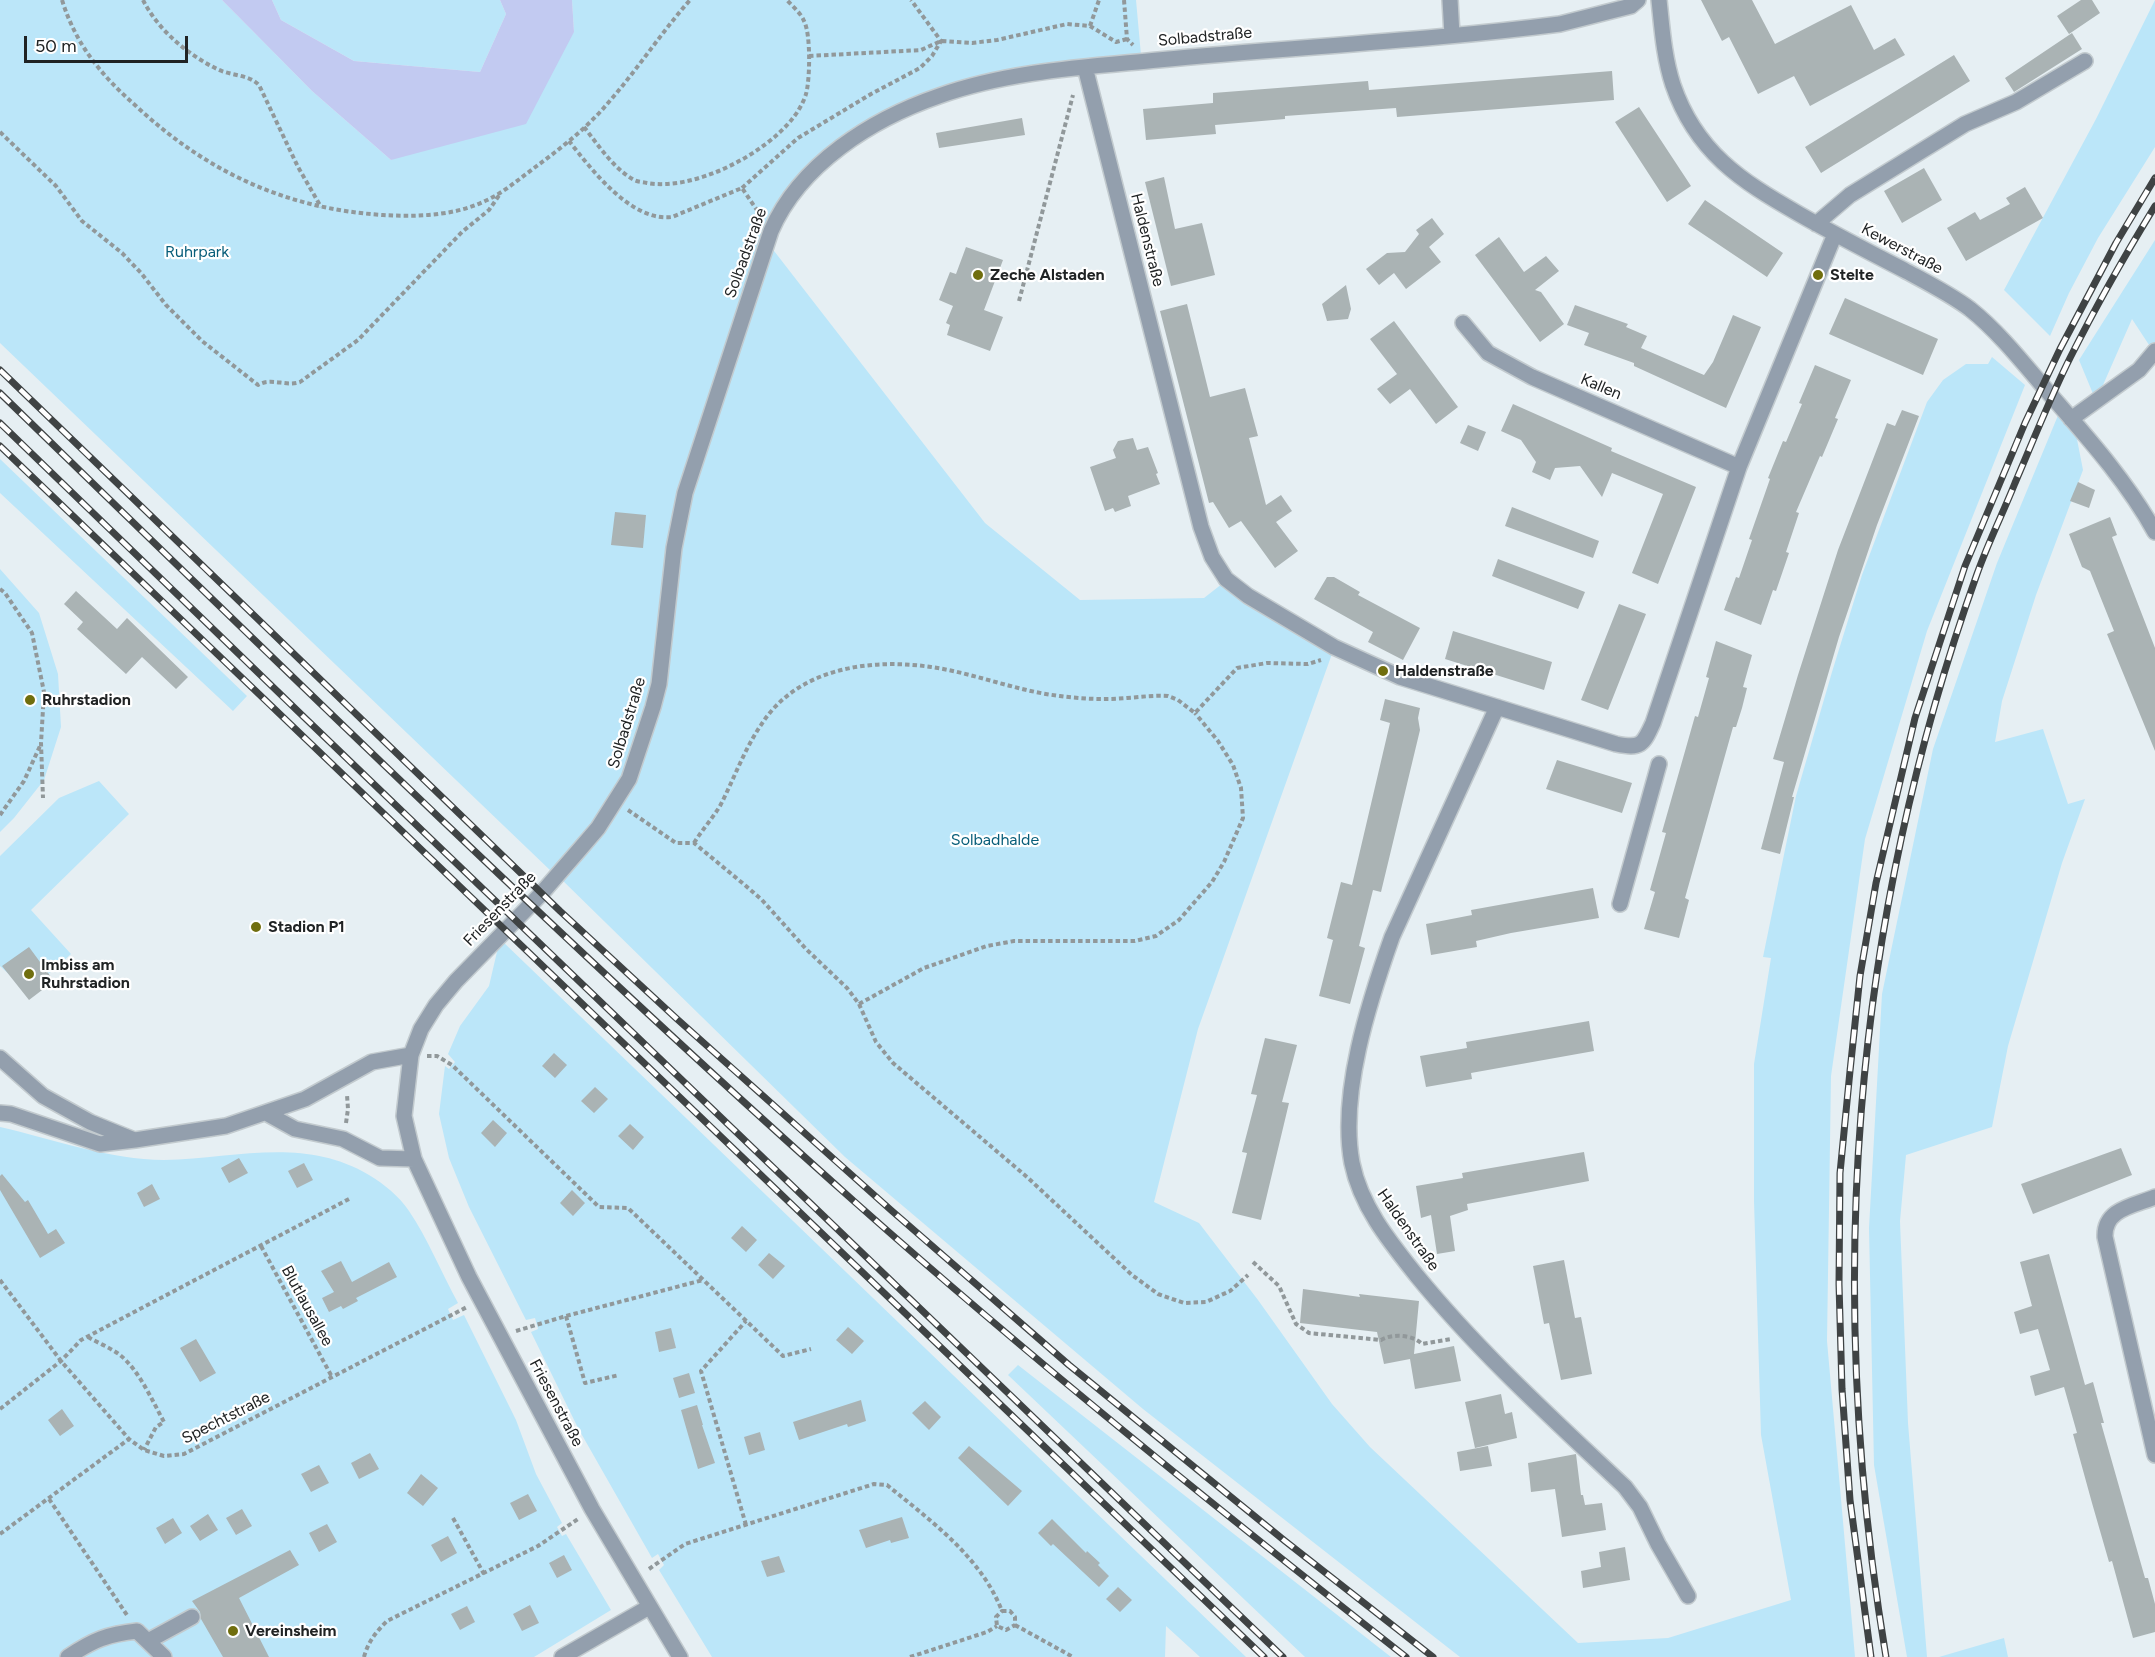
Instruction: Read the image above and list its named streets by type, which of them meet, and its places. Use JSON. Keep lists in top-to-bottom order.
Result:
{
  "streets": {
    "street": [
      "Solbadstraße",
      "Haldenstraße",
      "Kewerstraße",
      "Kallen",
      "Friesenstraße"
    ],
    "path": ["Blutlausallee", "Spechtstraße"]
  },
  "crossings": [
    ["Solbadstraße", "Haldenstraße"],
    ["Solbadstraße", "Friesenstraße"],
    ["Haldenstraße", "Kallen"],
    ["Friesenstraße", "Spechtstraße"],
    ["Blutlausallee", "Spechtstraße"]
  ],
  "parks": ["Ruhrpark", "Solbadhalde"],
  "places": [
    "Zeche Alstaden",
    "Stelte",
    "Haldenstraße",
    "Ruhrstadion",
    "Stadion P1",
    "Imbiss am Ruhrstadion",
    "Vereinsheim"
  ],
  "scale_bar": "50 m"
}
